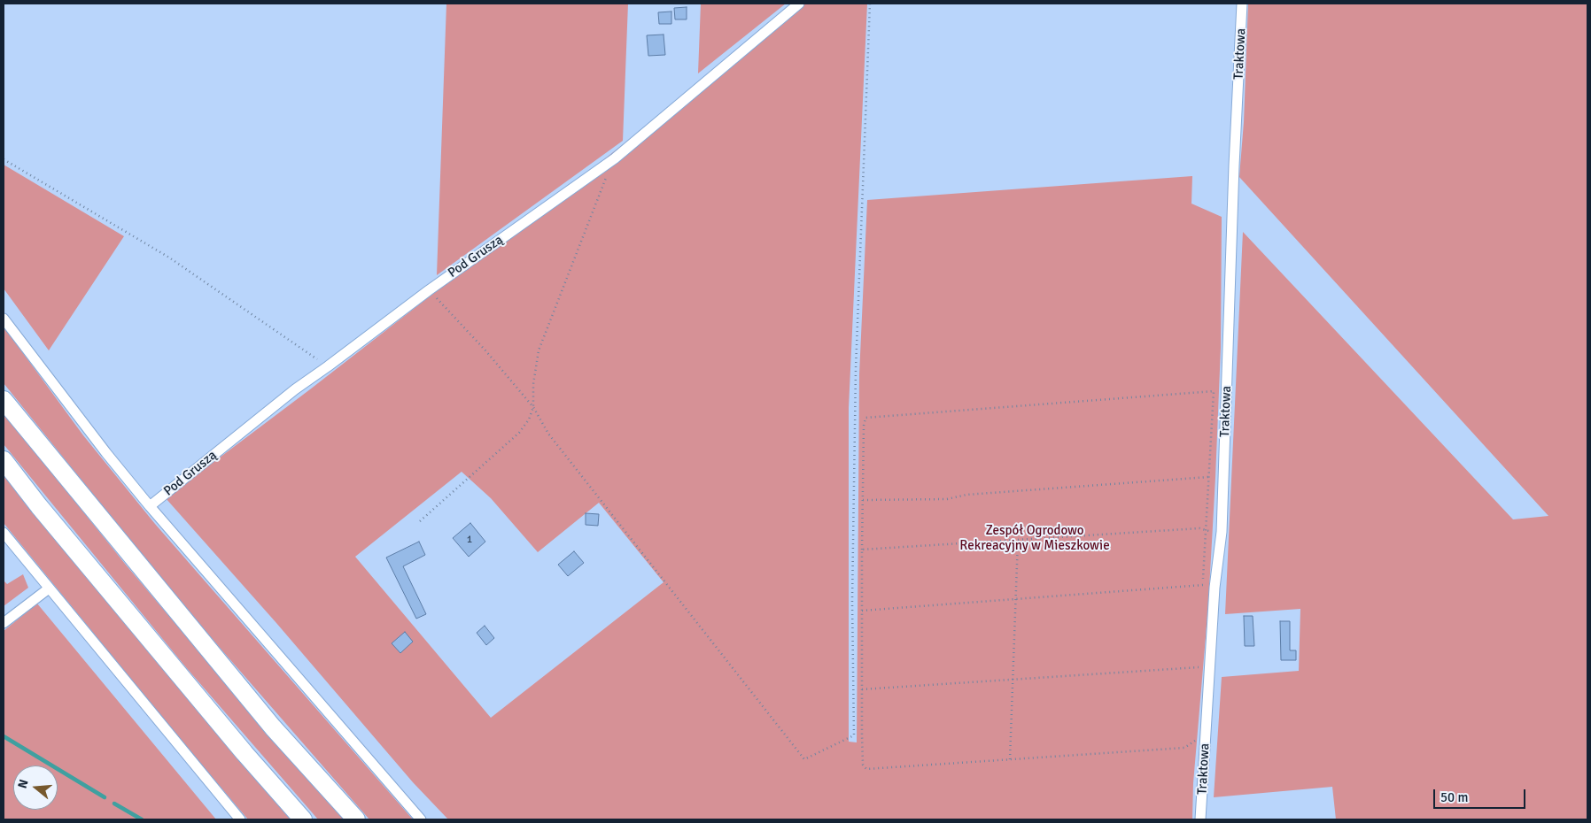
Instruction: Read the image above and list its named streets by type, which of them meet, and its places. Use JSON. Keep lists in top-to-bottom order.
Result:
{
  "streets": {
    "street": ["Traktowa", "Pod Gruszą"]
  },
  "parks": ["Zespół Ogrodowo Rekreacyjny w Mieszkowie"],
  "house_numbers": ["1"],
  "scale_bar": "50 m",
  "north": "left"
}
